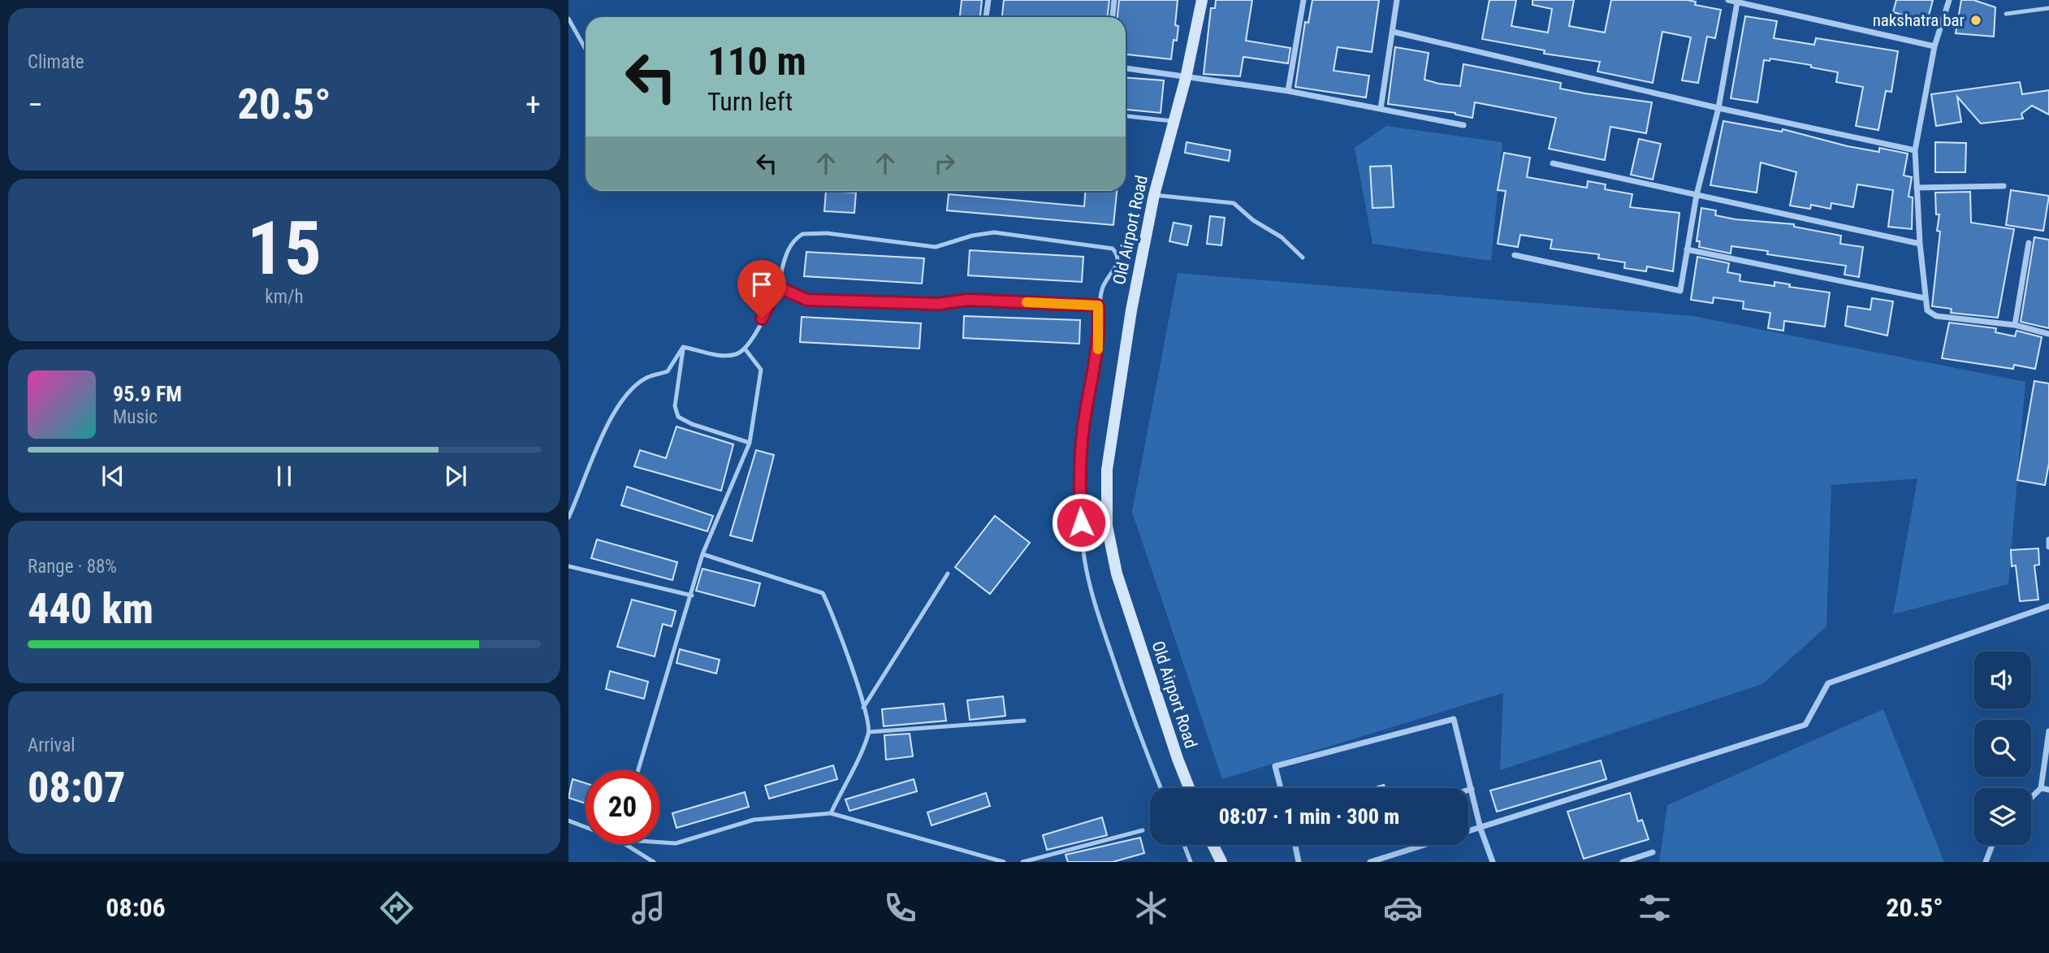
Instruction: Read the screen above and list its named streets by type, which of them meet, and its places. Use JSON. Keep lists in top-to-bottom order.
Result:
{
  "streets": {
    "main road": ["Old Airport Road"]
  },
  "places": ["nakshatra bar"],
  "page": {
    "tile": [
      "Climate",
      ["15", "km/h"],
      ["Range · 88%", "440 km"],
      ["Arrival", "08:07"]
    ],
    "turn": ["110 m", "Turn left"],
    "heat": ["−", "20.5°", "+"],
    "song": ["95.9 FM", "Music"],
    "limit": "20",
    "trip": "08:07 · 1 min · 300 m",
    "tabs": ["08:06", "20.5°"]
  }
}
